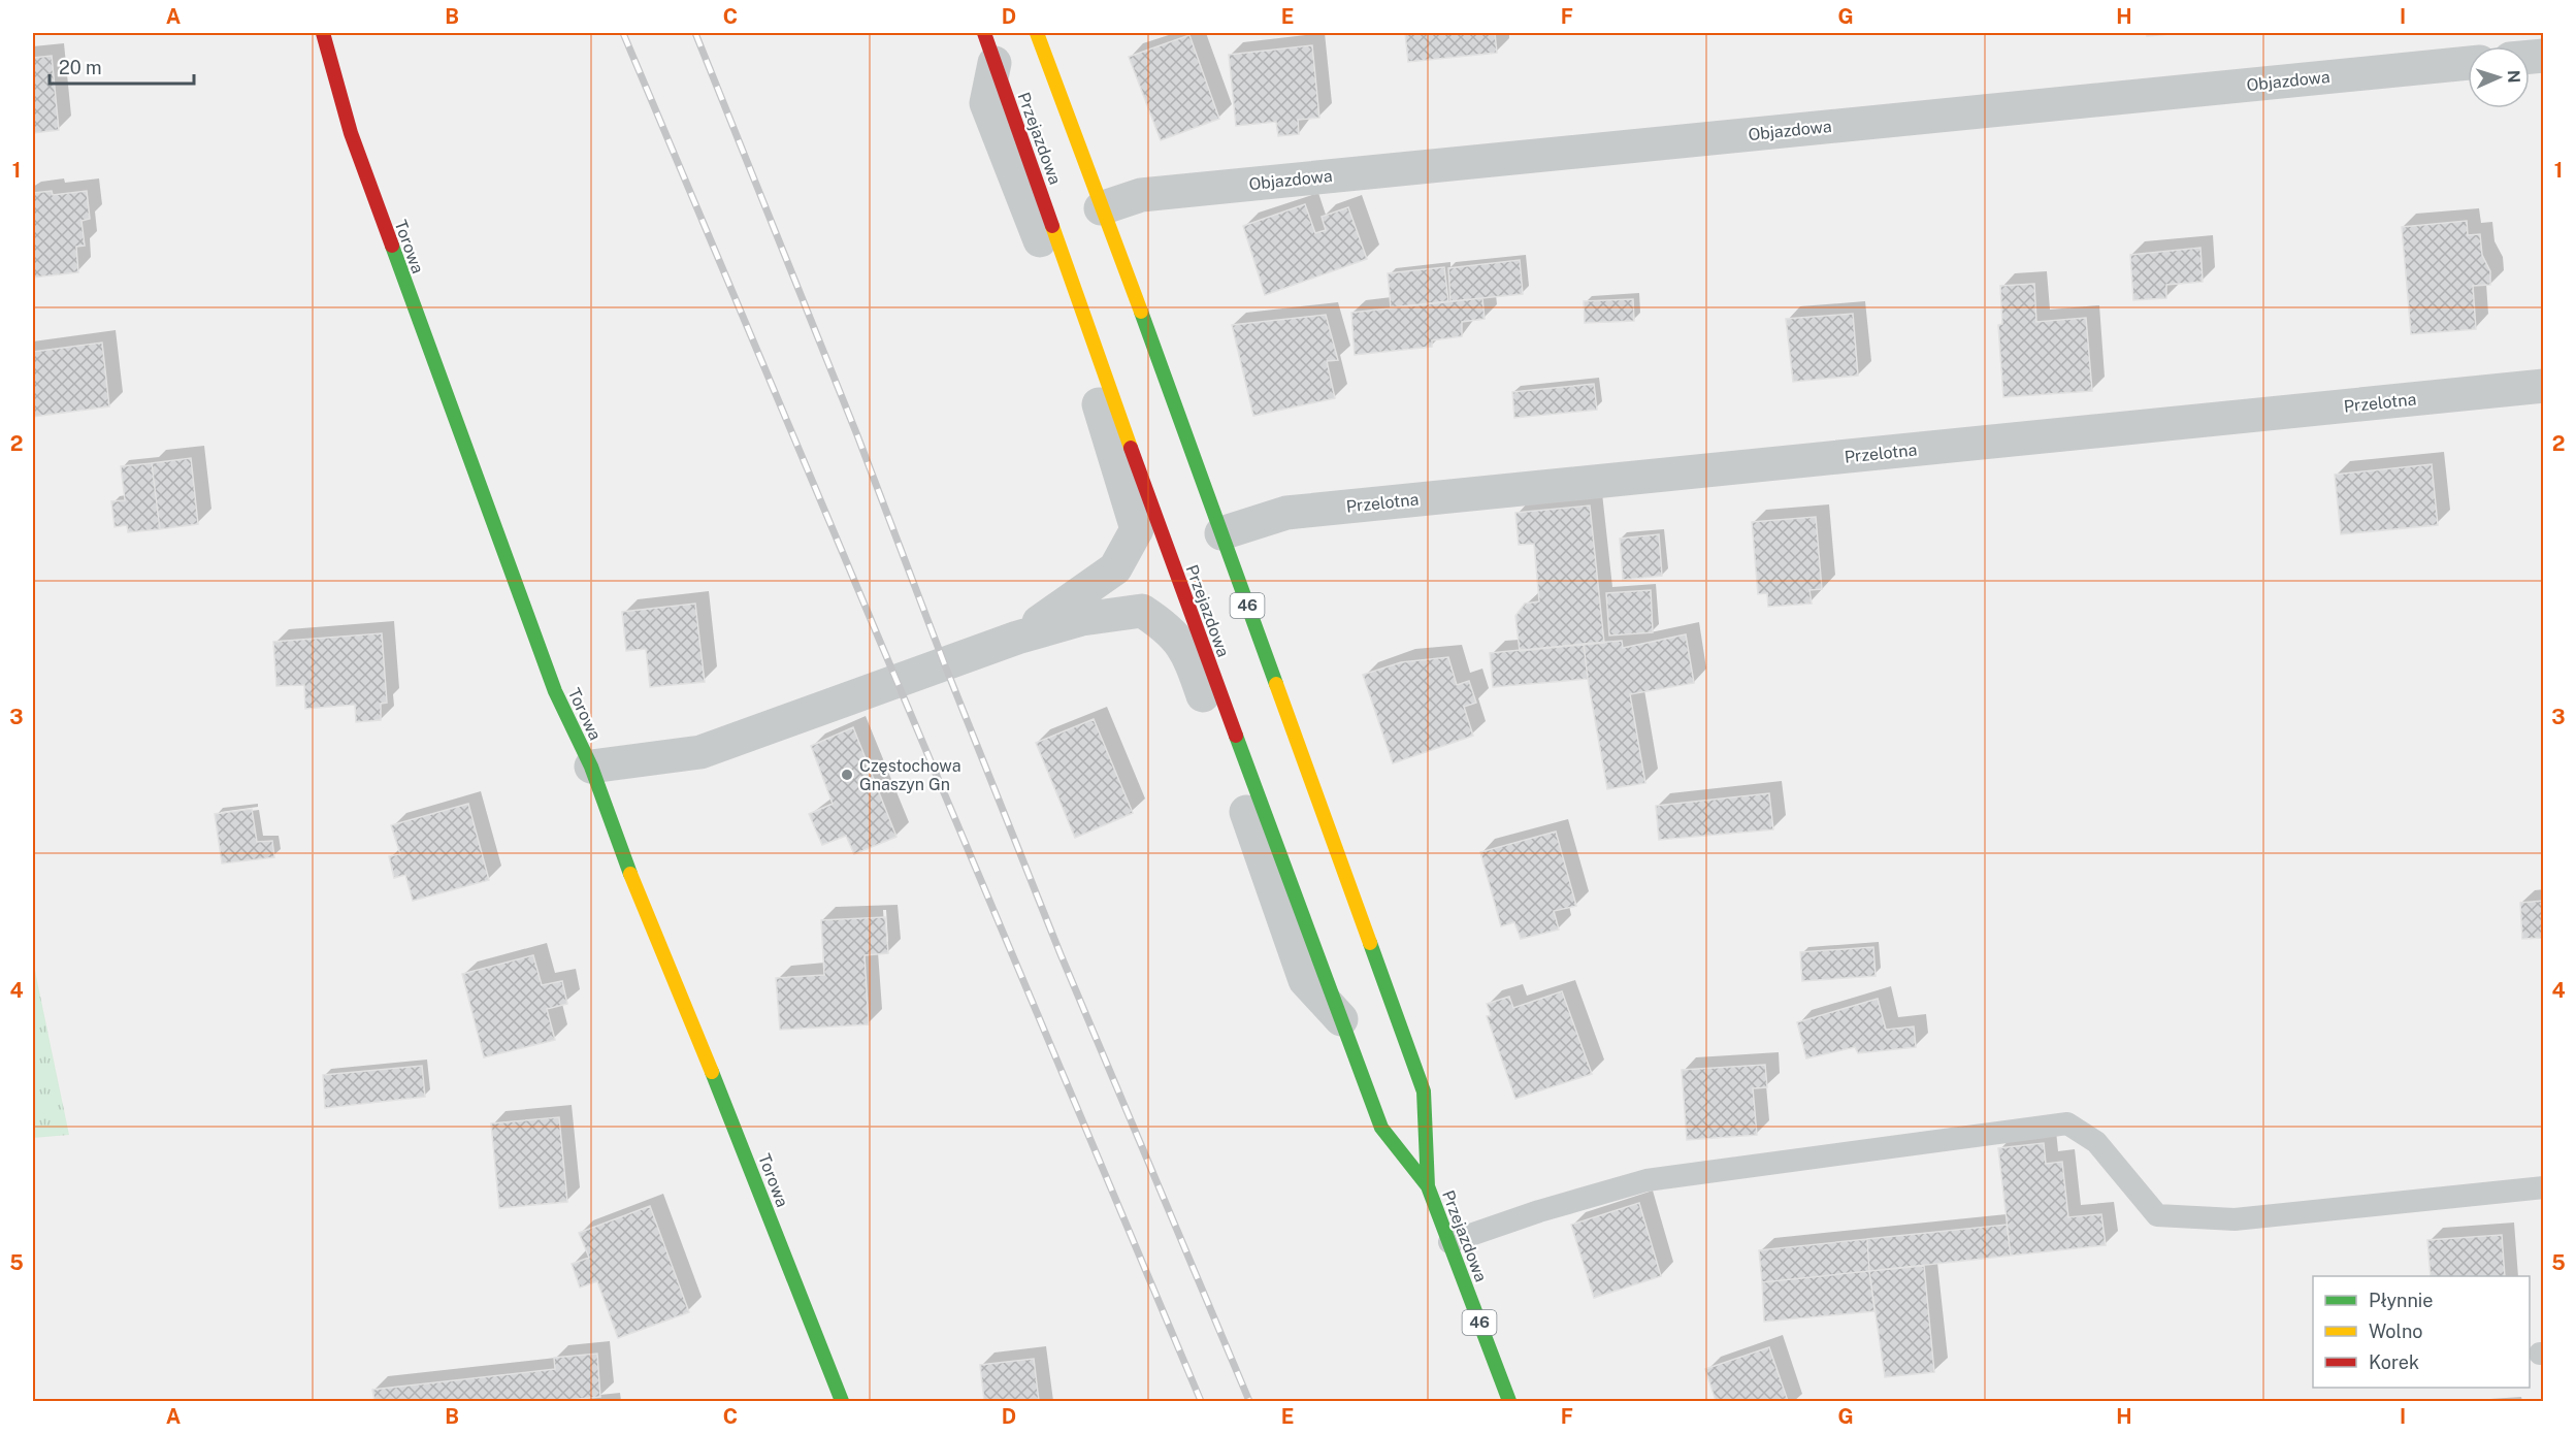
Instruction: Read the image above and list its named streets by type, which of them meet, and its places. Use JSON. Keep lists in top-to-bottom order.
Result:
{
  "streets": {
    "main road": ["Przejazdowa", "Torowa", "46"],
    "street": ["Objazdowa", "Przelotna"]
  },
  "crossings": [
    ["Objazdowa", "Przejazdowa"],
    ["Przejazdowa", "Przelotna"]
  ],
  "places": ["Częstochowa Gnaszyn Gn"],
  "legend": ["Płynnie", "Wolno", "Korek"],
  "scale_bar": "20 m",
  "north": "right",
  "grid": {
    "columns": [
      "A",
      "B",
      "C",
      "D",
      "E",
      "F",
      "G",
      "H",
      "I"
    ],
    "rows": [
      "1",
      "2",
      "3",
      "4",
      "5"
    ]
  }
}
